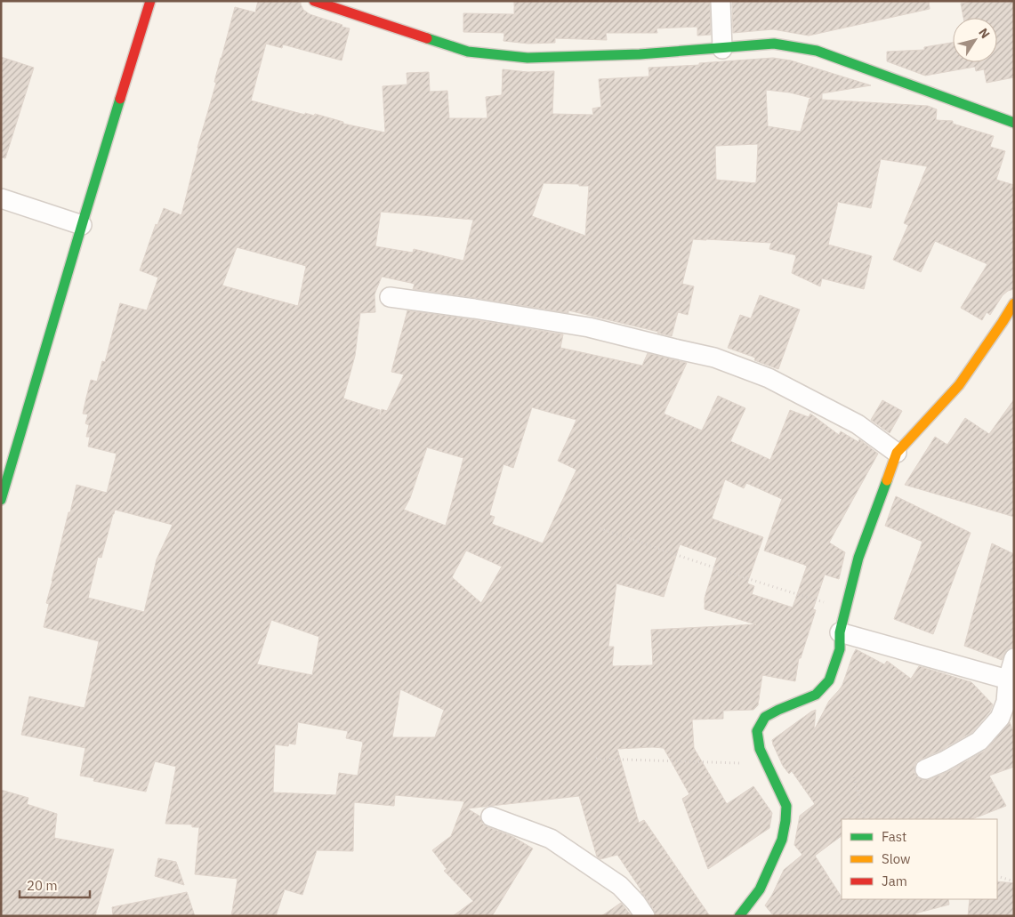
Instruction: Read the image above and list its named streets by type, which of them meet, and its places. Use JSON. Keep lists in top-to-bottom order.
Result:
{
  "legend": ["Fast", "Slow", "Jam"],
  "scale_bar": "20 m",
  "north": "top right"
}
